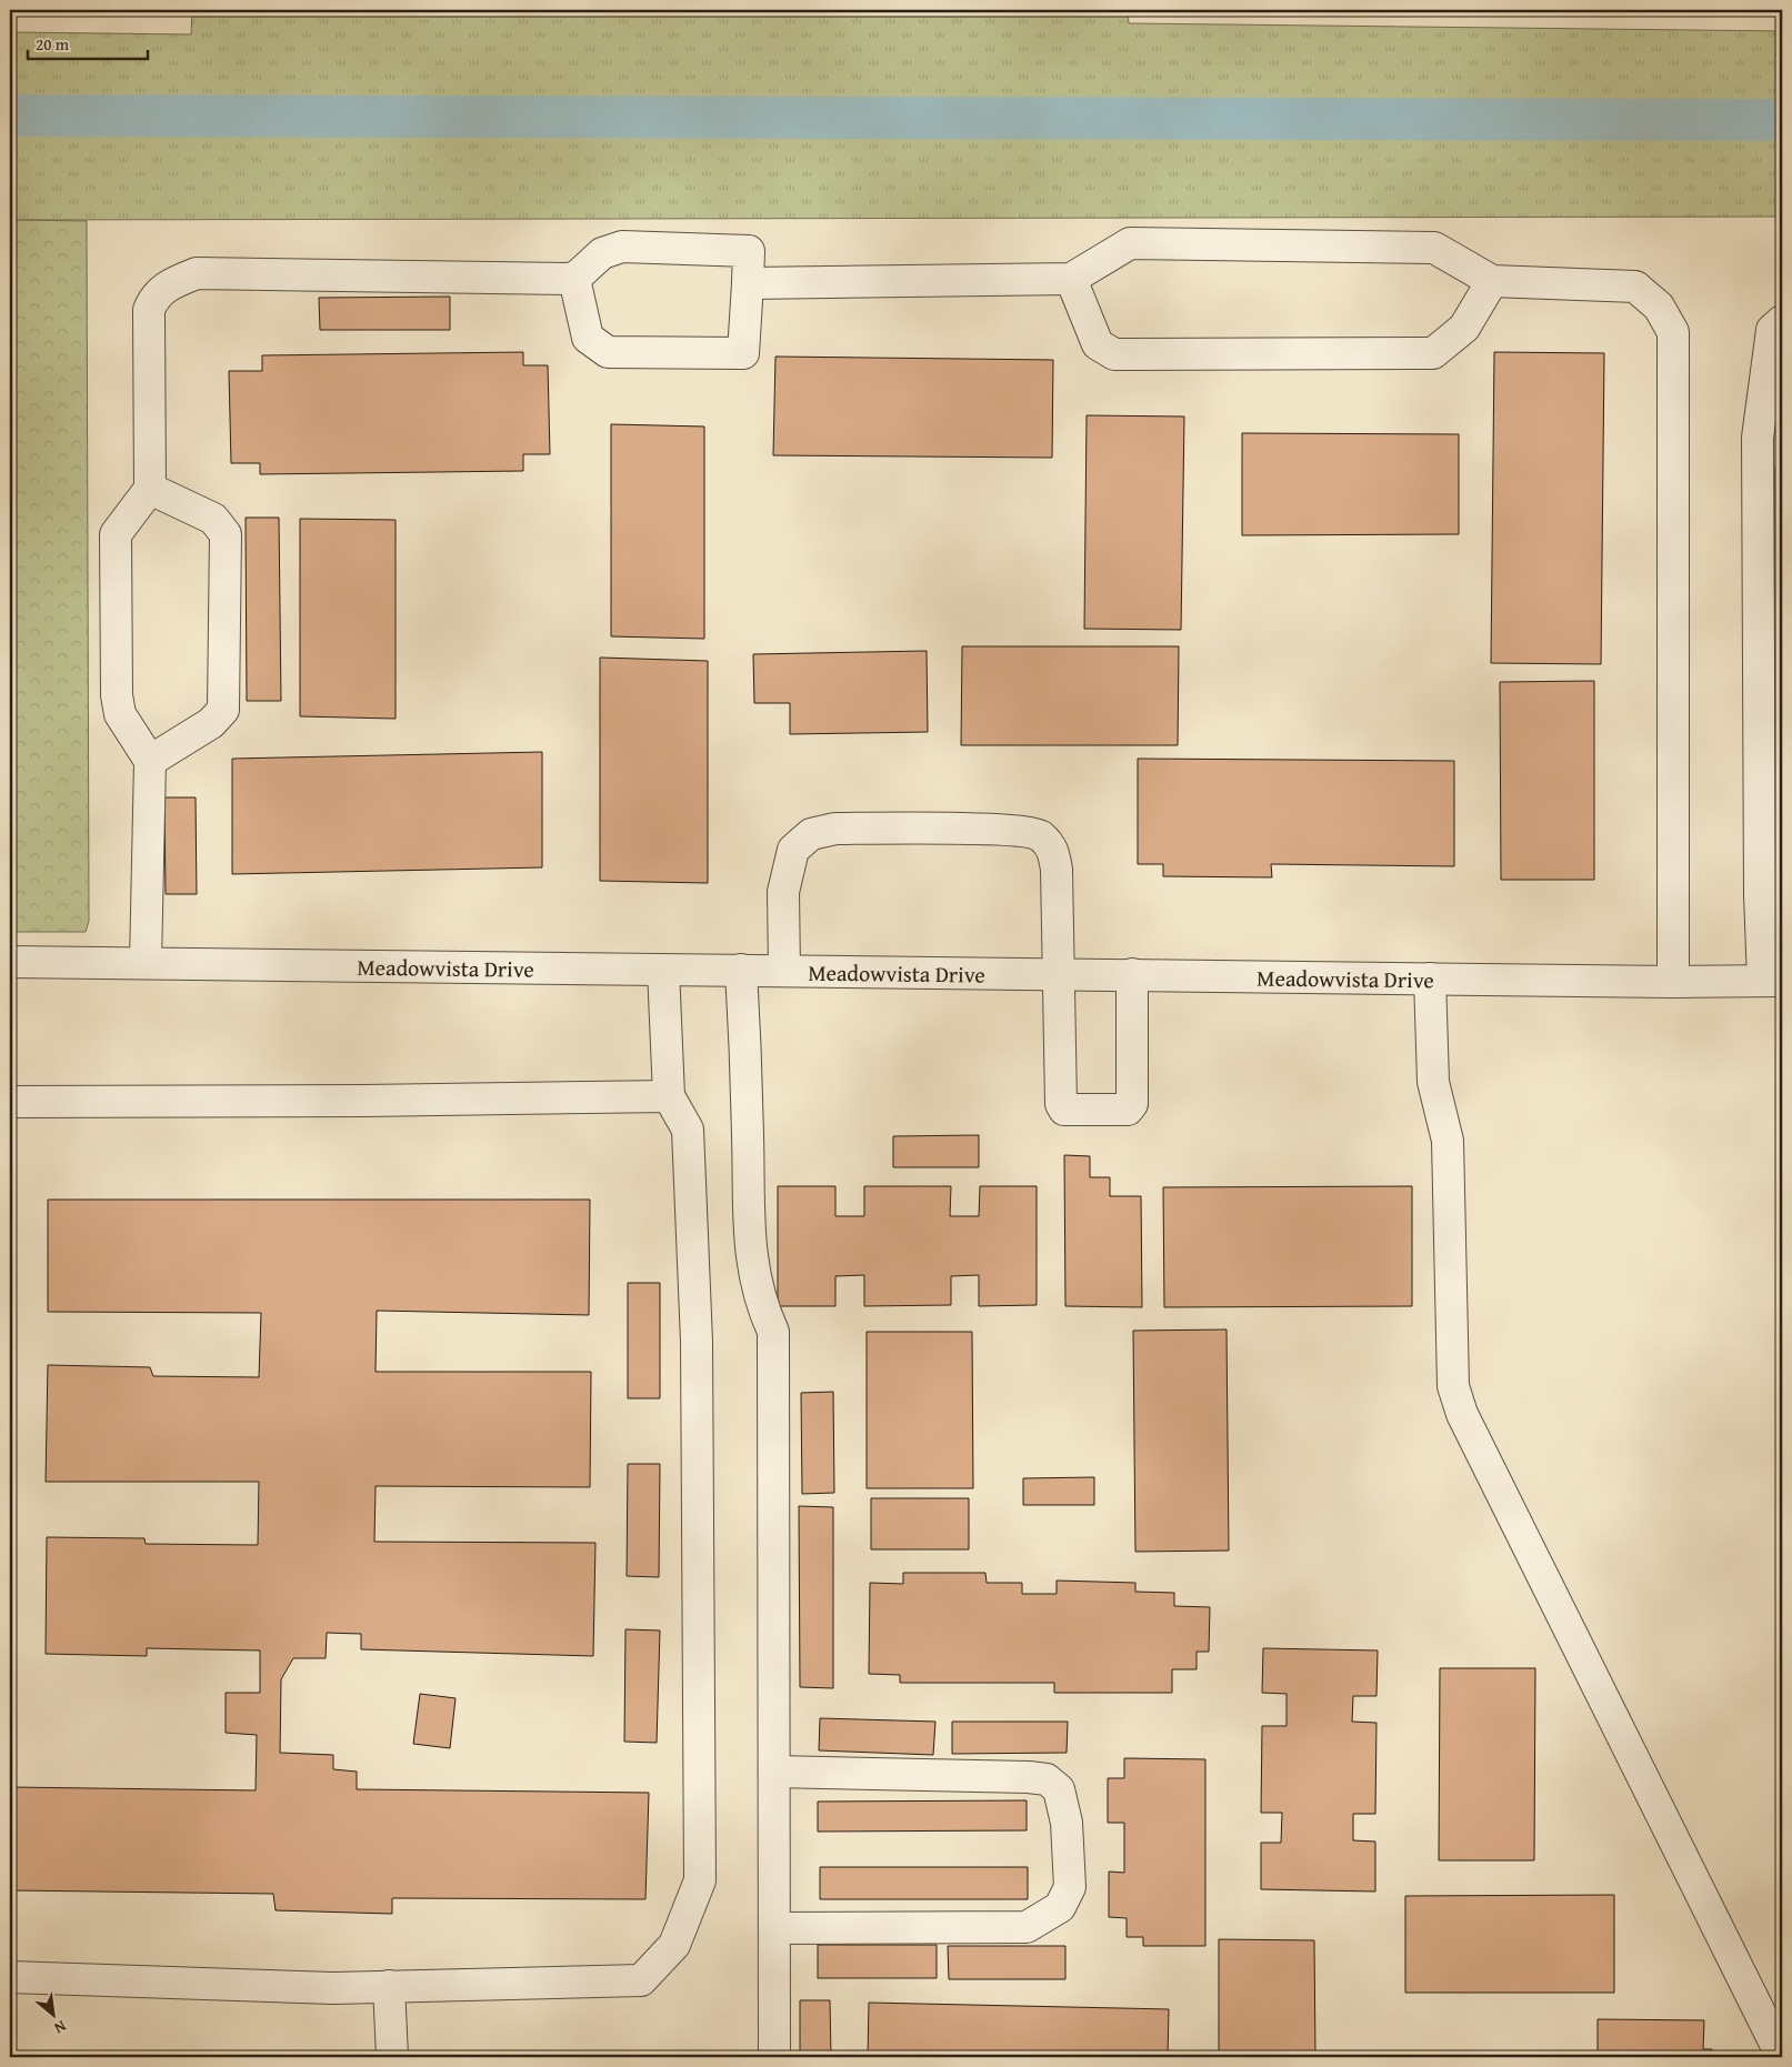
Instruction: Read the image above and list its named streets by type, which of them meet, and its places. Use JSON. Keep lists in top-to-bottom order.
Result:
{
  "streets": {
    "street": ["Meadowvista Drive"]
  },
  "scale_bar": "20 m",
  "north": "bottom right"
}
